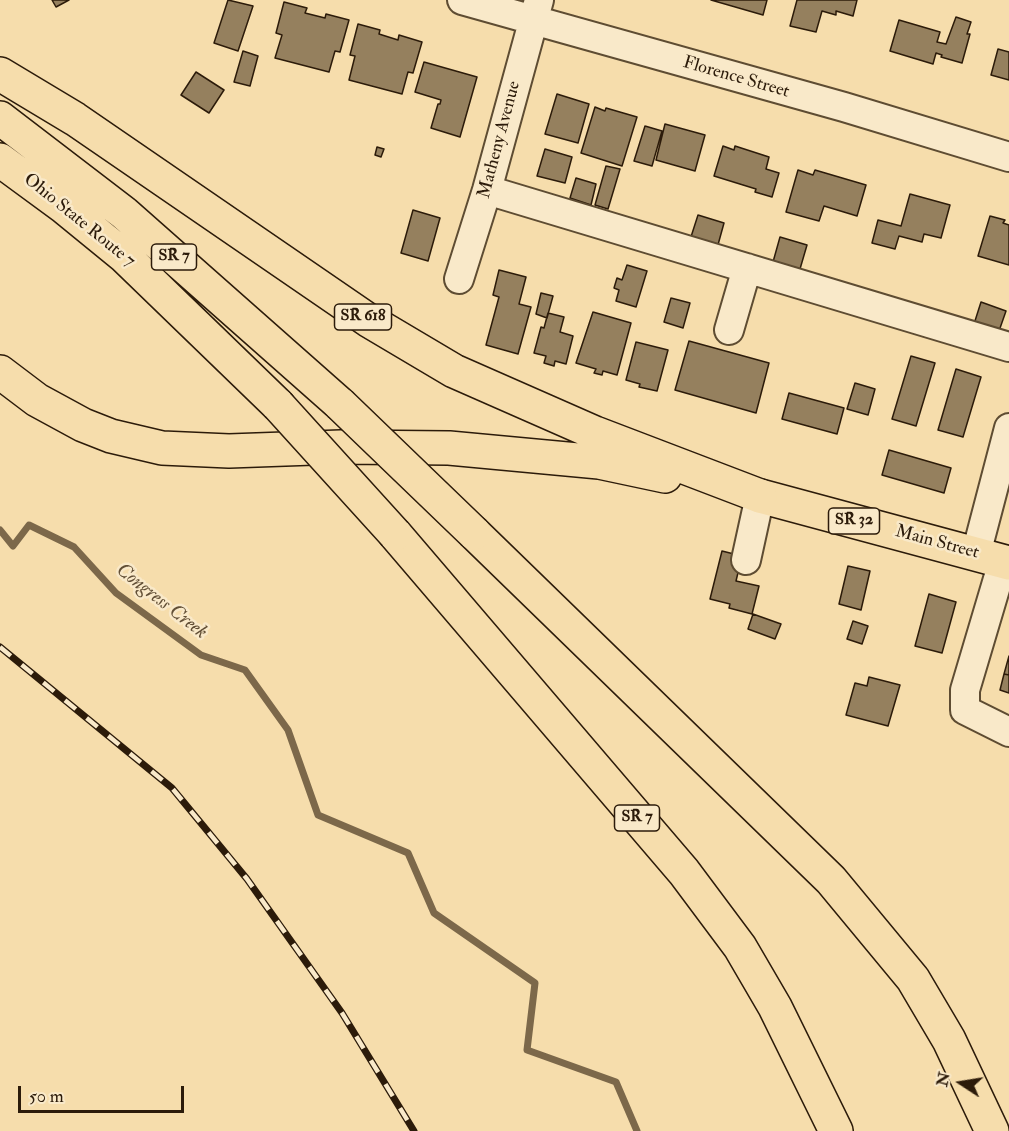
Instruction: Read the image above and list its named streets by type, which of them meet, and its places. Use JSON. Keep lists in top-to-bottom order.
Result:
{
  "streets": {
    "main road": [
      "Ohio State Route 7",
      "SR 7",
      "SR 618",
      "SR 32",
      "Main Street"
    ],
    "street": ["Florence Street", "Matheny Avenue"]
  },
  "crossings": [
    ["Florence Street", "Matheny Avenue"],
    ["SR 618", "Main Street"]
  ],
  "water": ["Congress Creek"],
  "scale_bar": "50 m",
  "north": "left"
}
